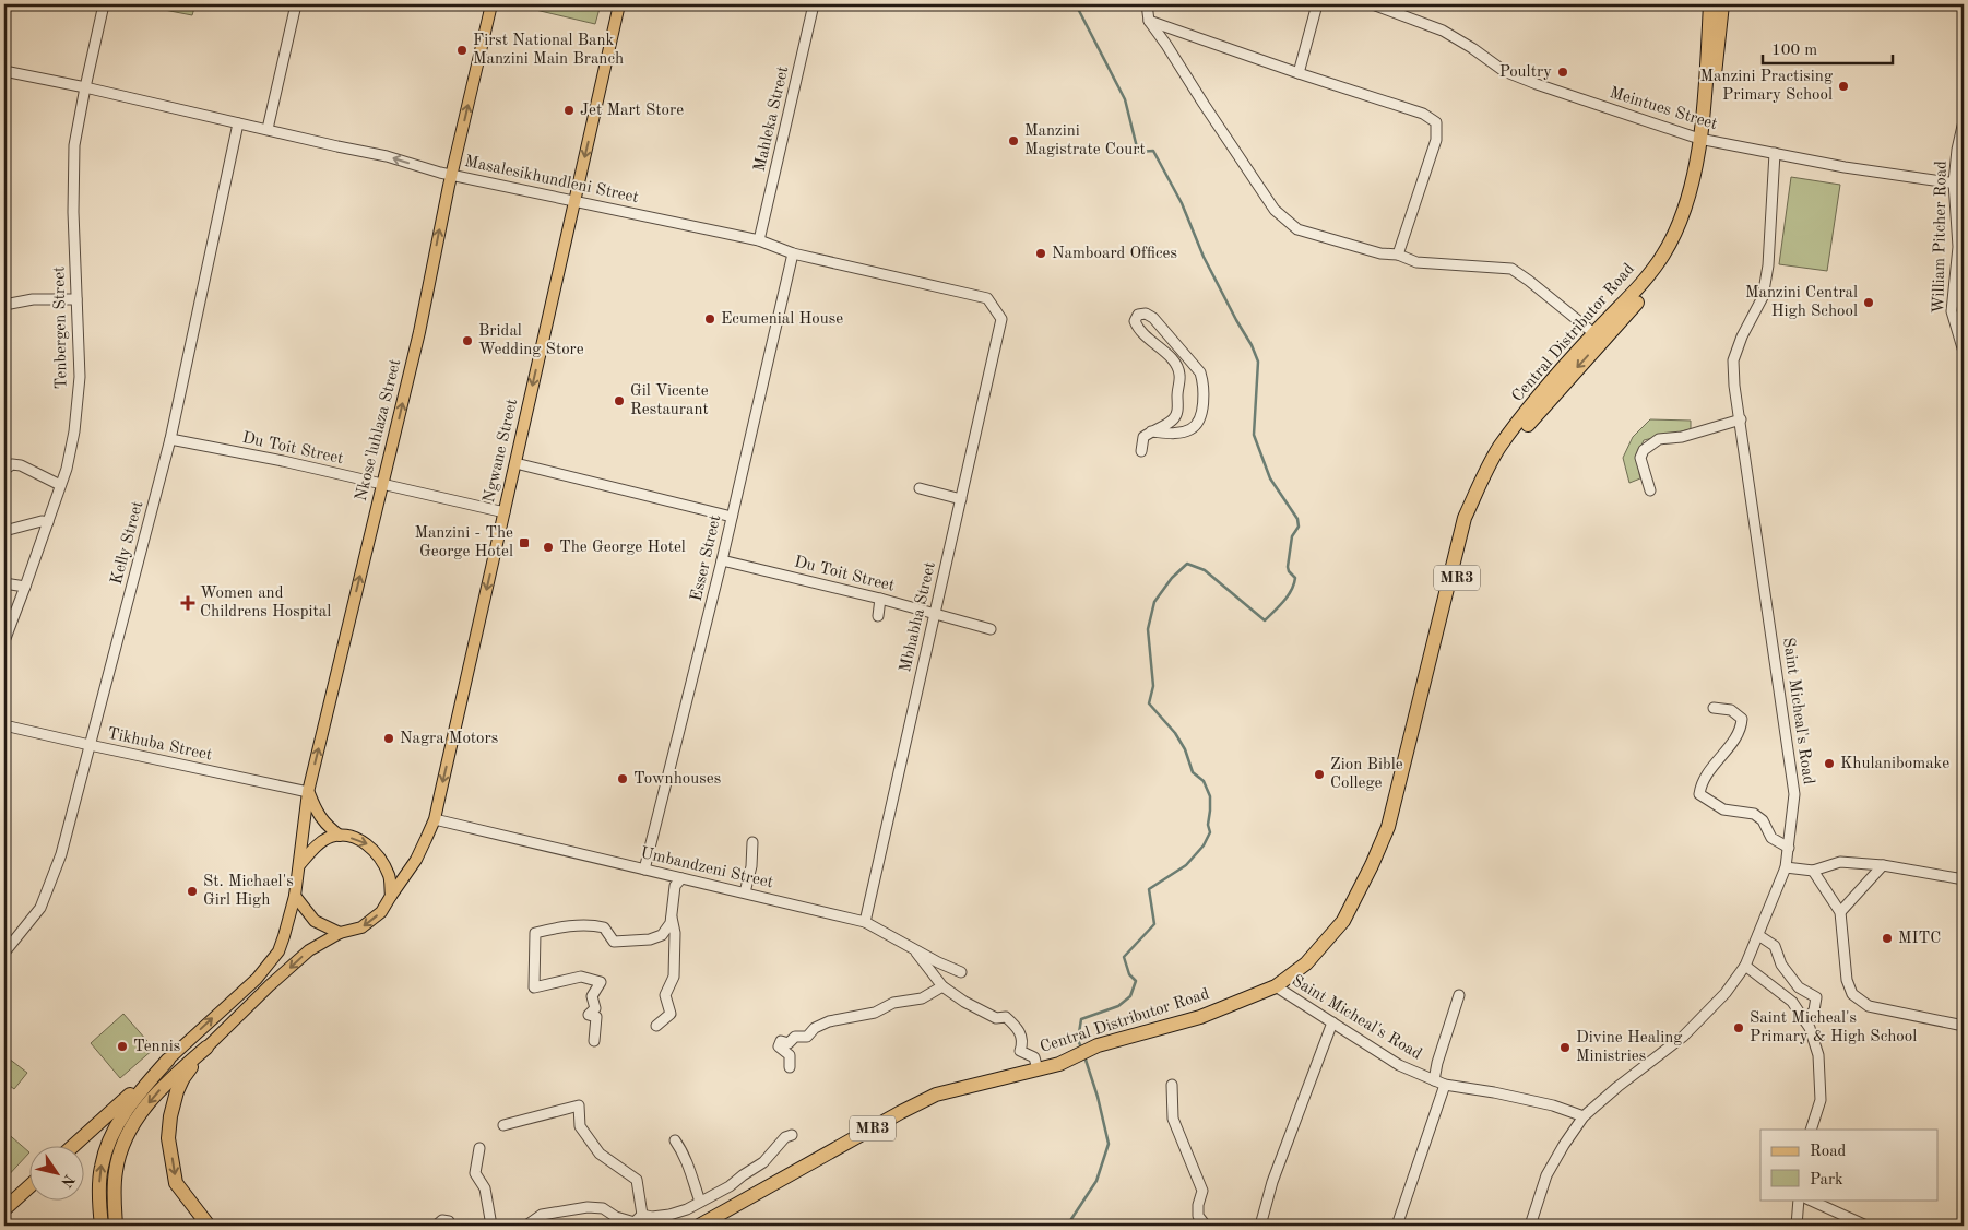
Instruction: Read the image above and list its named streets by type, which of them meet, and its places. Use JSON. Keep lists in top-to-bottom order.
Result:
{
  "streets": {
    "highway": ["Central Distributor Road", "MR3"],
    "main road": ["Nkose'luhlaza Street", "Ngwane Street"],
    "street": [
      "Meintues Street",
      "Mahleka Street",
      "Masalesikhundleni Street",
      "William Pitcher Road",
      "Tenbergen Street",
      "Du Toit Street",
      "Kelly Street",
      "Esser Street",
      "Mbhabha Street",
      "Saint Micheal's Road",
      "Tikhuba Street",
      "Umbandzeni Street"
    ]
  },
  "crossings": [
    ["Meintues Street", "William Pitcher Road"],
    ["Meintues Street", "Central Distributor Road"],
    ["Meintues Street", "Saint Micheal's Road"],
    ["Mahleka Street", "Masalesikhundleni Street"],
    ["Masalesikhundleni Street", "Tenbergen Street"],
    ["Masalesikhundleni Street", "Nkose'luhlaza Street"],
    ["Masalesikhundleni Street", "Ngwane Street"],
    ["Masalesikhundleni Street", "Kelly Street"],
    ["Masalesikhundleni Street", "Esser Street"],
    ["Masalesikhundleni Street", "Mbhabha Street"],
    ["Central Distributor Road", "Saint Micheal's Road"],
    ["Nkose'luhlaza Street", "Du Toit Street"],
    ["Nkose'luhlaza Street", "Ngwane Street"],
    ["Nkose'luhlaza Street", "Tikhuba Street"],
    ["Du Toit Street", "Ngwane Street"],
    ["Du Toit Street", "Kelly Street"],
    ["Du Toit Street", "Esser Street"],
    ["Du Toit Street", "Mbhabha Street"],
    ["Ngwane Street", "Umbandzeni Street"],
    ["Kelly Street", "Tikhuba Street"],
    ["Esser Street", "Umbandzeni Street"],
    ["Mbhabha Street", "Umbandzeni Street"]
  ],
  "one_way": ["Nkose'luhlaza Street", "Ngwane Street"],
  "places": {
    "other": [
      "First National Bank Manzini Main Branch",
      "Poultry",
      "Manzini Practising Primary School",
      "Jet Mart Store",
      "Manzini Magistrate Court",
      "Namboard Offices",
      "Manzini Central High School",
      "Ecumenial House",
      "Bridal Wedding Store",
      "Gil Vicente Restaurant",
      "The George Hotel",
      "Nagra Motors",
      "Khulanibomake",
      "Zion Bible College",
      "Townhouses",
      "St. Michael's Girl High",
      "MITC",
      "Saint Micheal's Primary & High School",
      "Tennis",
      "Divine Healing Ministries"
    ],
    "transit": ["Manzini - The George Hotel"],
    "health": ["Women and Childrens Hospital"]
  },
  "legend": ["Road", "Park"],
  "scale_bar": "100 m",
  "north": "bottom right"
}
